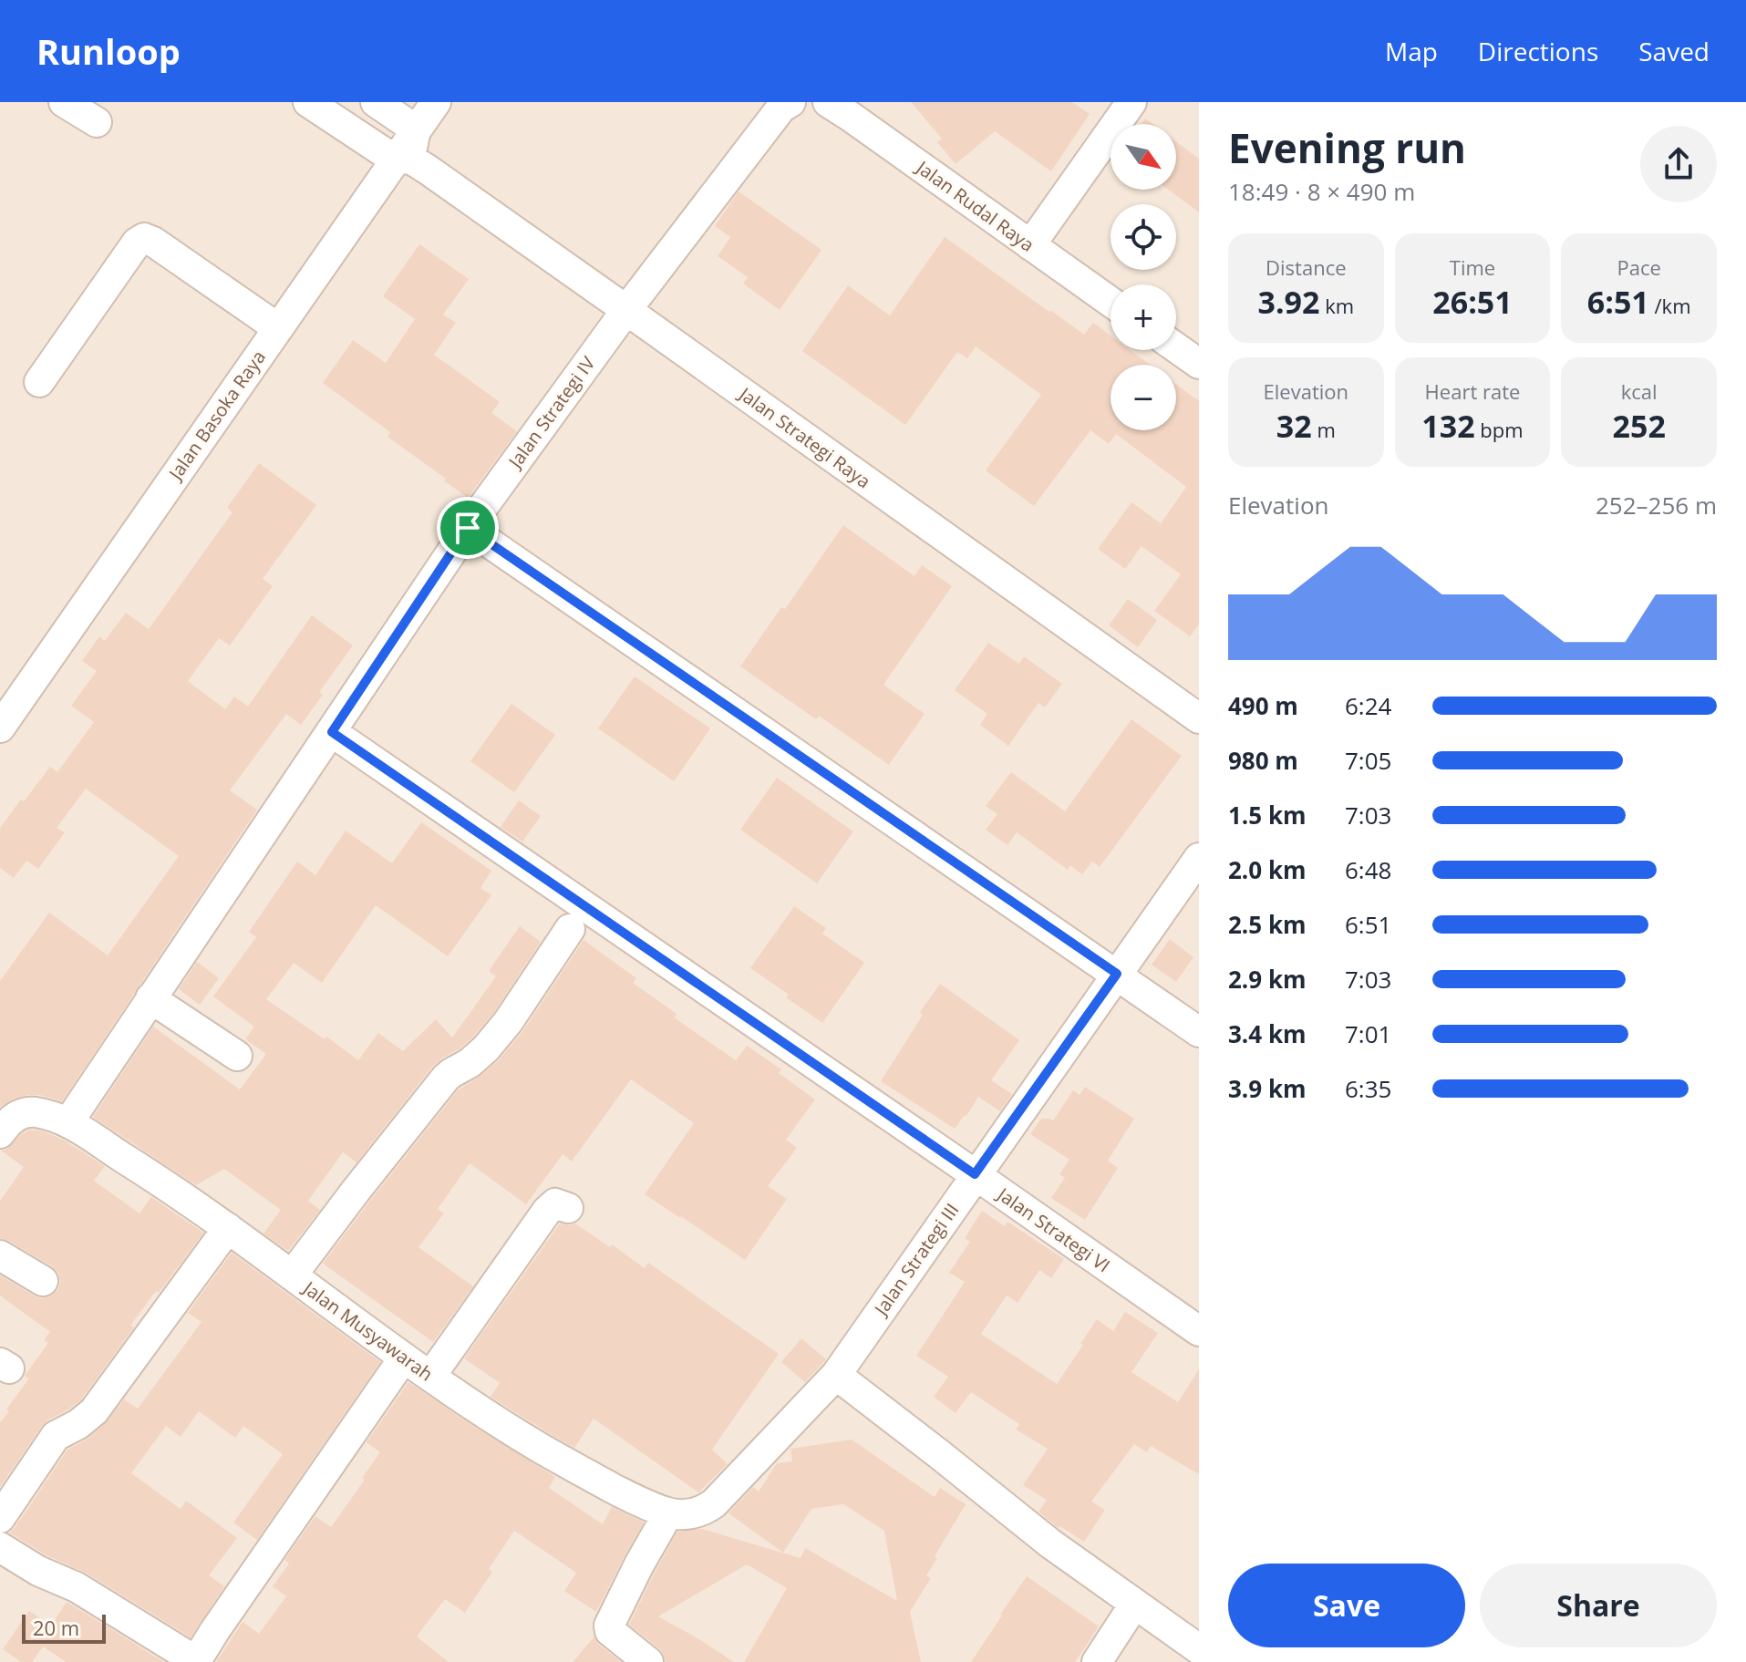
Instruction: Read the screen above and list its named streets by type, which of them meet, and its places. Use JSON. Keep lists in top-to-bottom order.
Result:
{
  "streets": {
    "street": [
      "Jalan Rudal Raya",
      "Jalan Strategi IV",
      "Jalan Basoka Raya",
      "Jalan Strategi Raya",
      "Jalan Strategi VI",
      "Jalan Strategi III",
      "Jalan Musyawarah"
    ]
  },
  "crossings": [
    ["Jalan Strategi IV", "Jalan Strategi Raya"],
    ["Jalan Strategi IV", "Jalan Strategi VI"],
    ["Jalan Strategi IV", "Jalan Musyawarah"],
    ["Jalan Basoka Raya", "Jalan Strategi Raya"],
    ["Jalan Strategi VI", "Jalan Strategi III"],
    ["Jalan Strategi III", "Jalan Musyawarah"]
  ],
  "scale_bar": "20 m",
  "north": "bottom right",
  "page": {
    "header": "Runloop",
    "nav": ["Map", "Directions", "Saved"],
    "heading": ["Evening run", "18:49 · 8 × 490 m"],
    "map_buttons": ["+", "−"],
    "stats": [
      ["Distance", "3.92 km"],
      ["Time", "26:51"],
      ["Pace", "6:51 /km"],
      ["Elevation", "32 m"],
      ["Heart rate", "132 bpm"],
      ["kcal", "252"]
    ],
    "chart": ["Elevation", "252–256 m"],
    "list": [
      {
        "name": "490 m",
        "note": "6:24"
      },
      {
        "name": "980 m",
        "note": "7:05"
      },
      {
        "name": "1.5 km",
        "note": "7:03"
      },
      {
        "name": "2.0 km",
        "note": "6:48"
      },
      {
        "name": "2.5 km",
        "note": "6:51"
      },
      {
        "name": "2.9 km",
        "note": "7:03"
      },
      {
        "name": "3.4 km",
        "note": "7:01"
      },
      {
        "name": "3.9 km",
        "note": "6:35"
      }
    ],
    "buttons": ["Save", "Share"],
    "scale": "20 m"
  }
}
